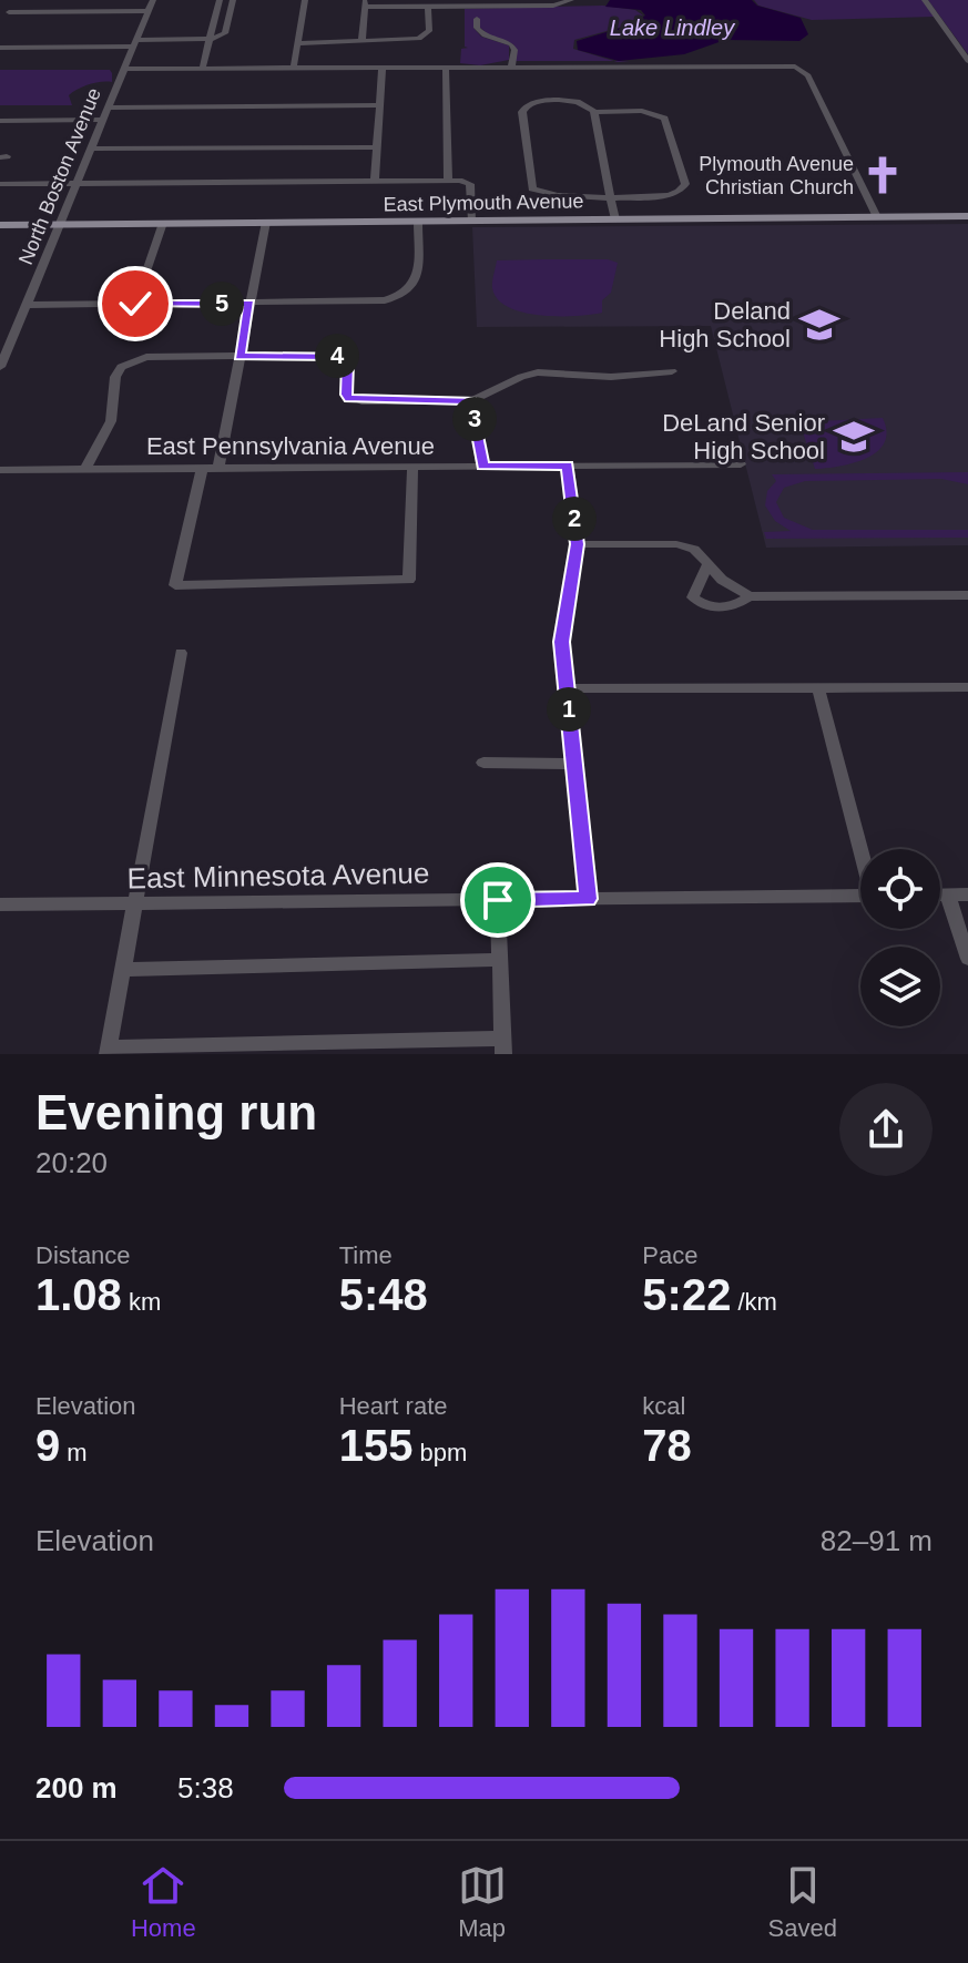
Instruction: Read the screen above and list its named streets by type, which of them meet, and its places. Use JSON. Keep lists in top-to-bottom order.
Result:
{
  "streets": {
    "main road": ["East Plymouth Avenue"],
    "street": ["North Boston Avenue", "East Pennsylvania Avenue", "East Minnesota Avenue"]
  },
  "crossings": [
    ["North Boston Avenue", "East Plymouth Avenue"]
  ],
  "water": ["Lake Lindley"],
  "places": {
    "church": ["Plymouth Avenue Christian Church"],
    "school or university": ["Deland High School", "DeLand Senior High School"]
  },
  "page": {
    "pins": [
      "5",
      "4",
      "3",
      "2",
      "1"
    ],
    "heading": ["Evening run", "20:20"],
    "stats": [
      ["Distance", "1.08 km"],
      ["Time", "5:48"],
      ["Pace", "5:22 /km"],
      ["Elevation", "9 m"],
      ["Heart rate", "155 bpm"],
      ["kcal", "78"]
    ],
    "chart": ["Elevation", "82–91 m"],
    "list": [
      {
        "name": "200 m",
        "note": "5:38"
      }
    ],
    "tabs": ["Home", "Map", "Saved"]
  }
}
